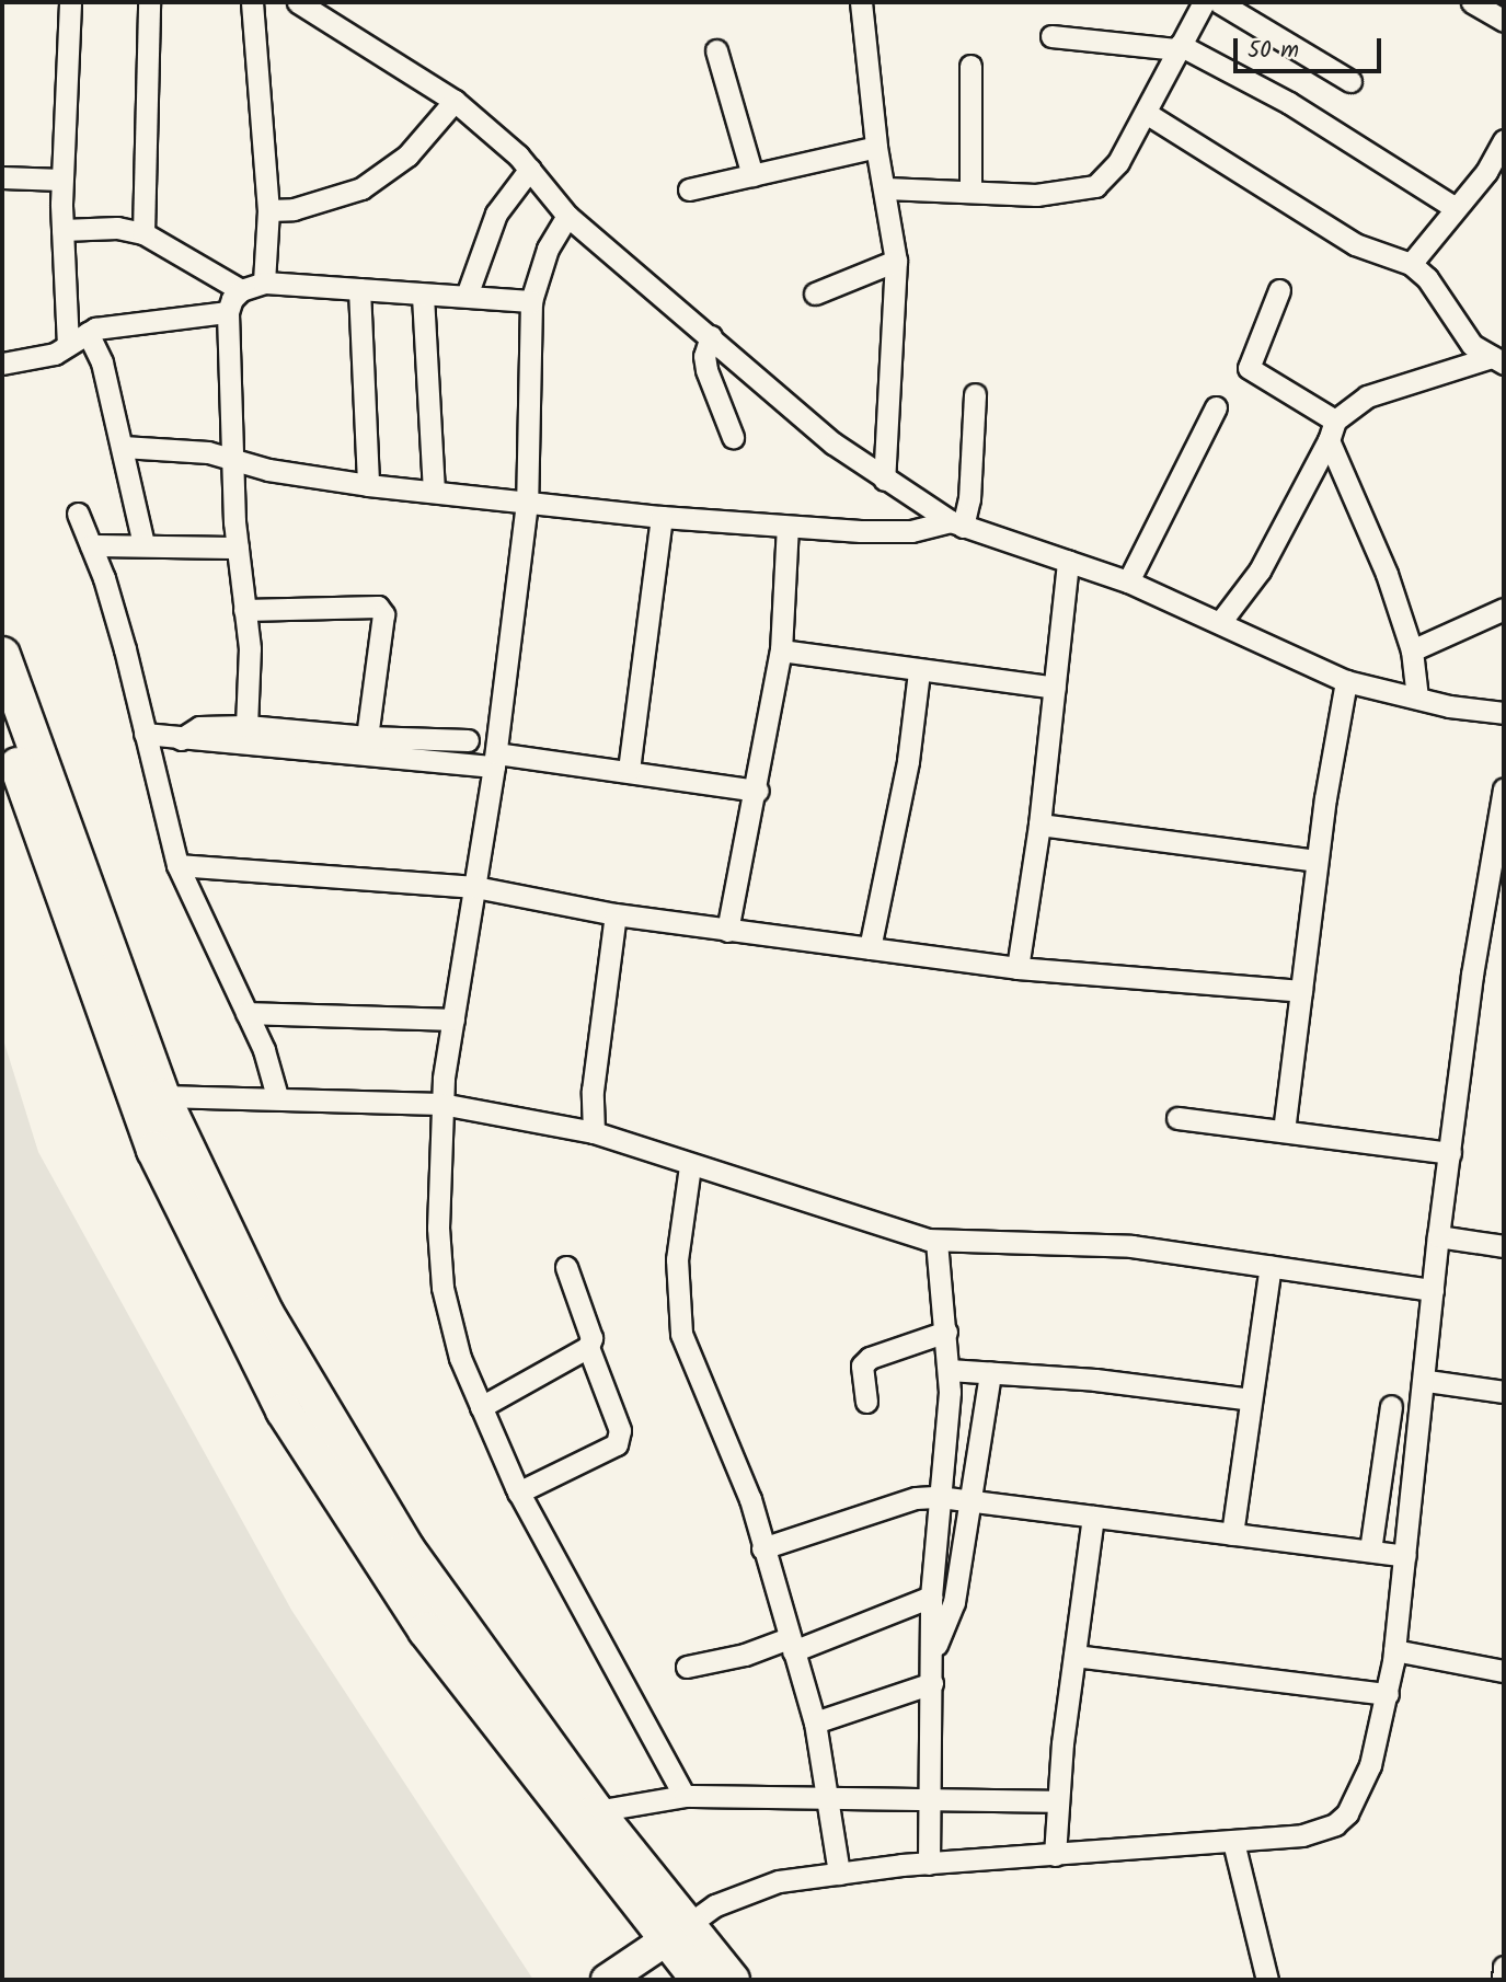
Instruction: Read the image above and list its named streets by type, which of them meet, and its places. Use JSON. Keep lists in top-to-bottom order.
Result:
{
  "scale_bar": "50 m"
}
